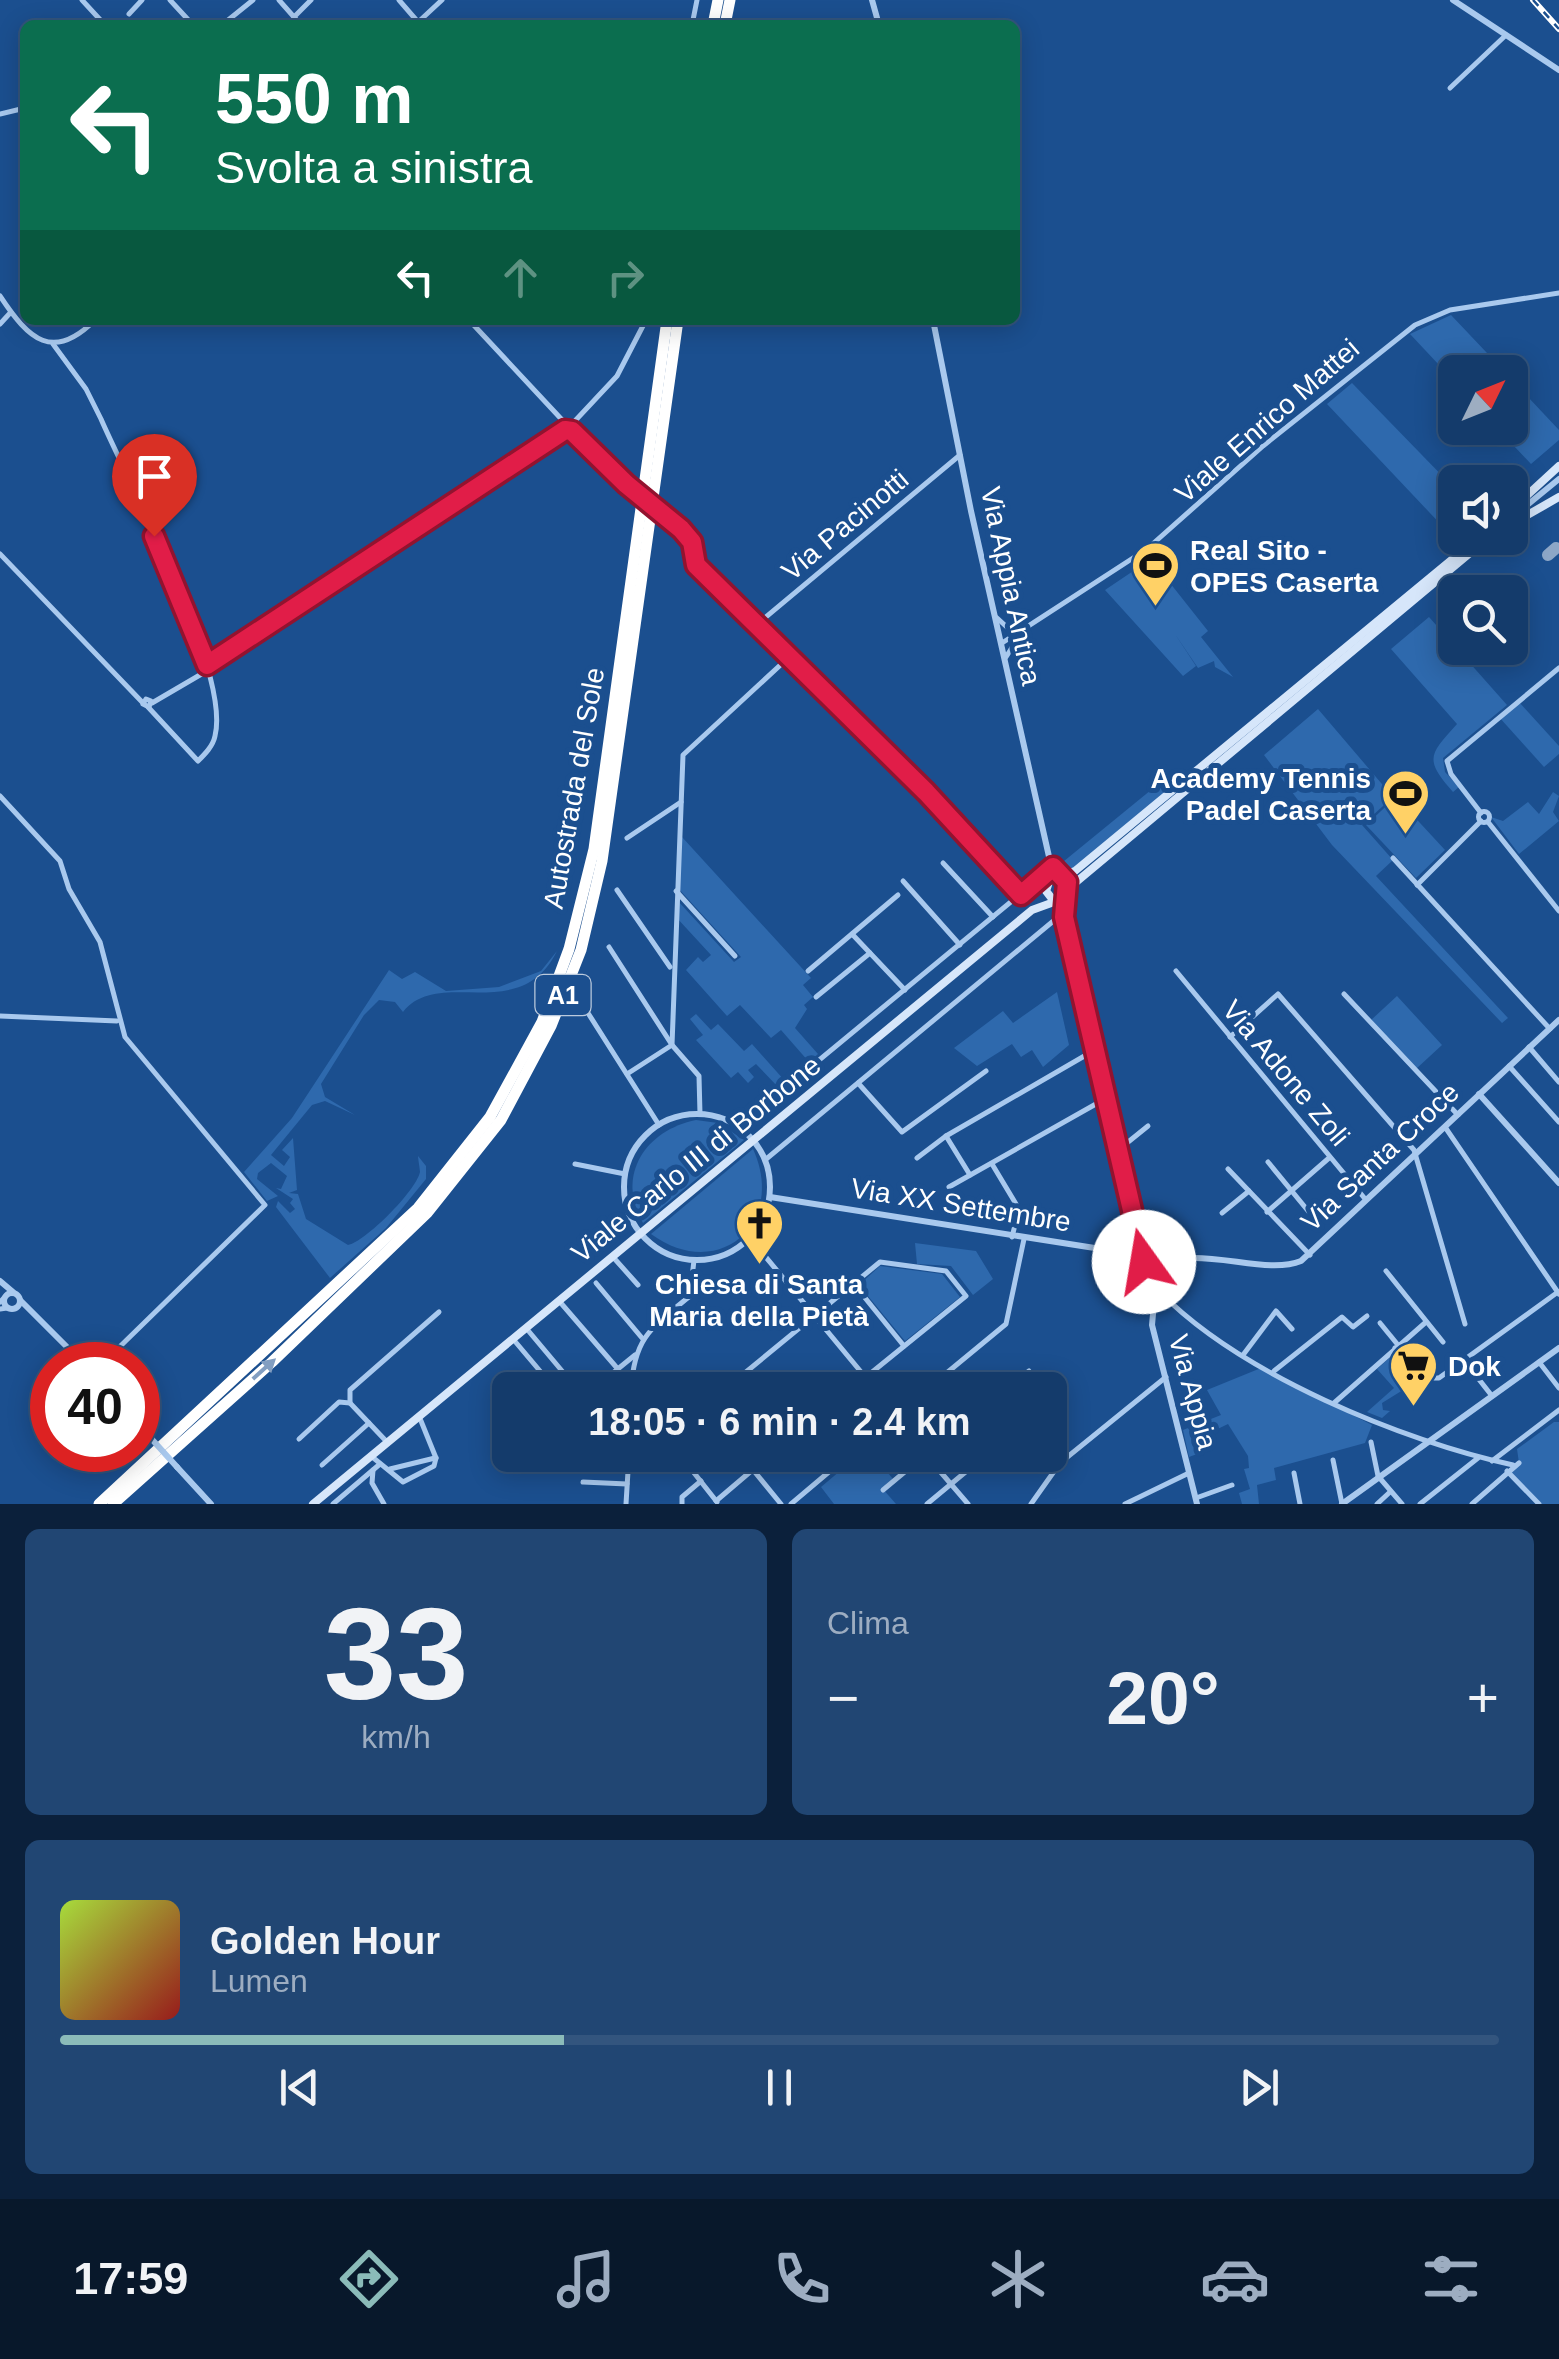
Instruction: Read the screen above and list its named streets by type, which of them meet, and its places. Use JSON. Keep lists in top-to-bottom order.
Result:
{
  "streets": {
    "highway": ["Autostrada del Sole", "A1"],
    "main road": ["Viale Carlo III di Borbone"],
    "street": [
      "Viale Enrico Mattei",
      "Via Pacinotti",
      "Via Appia Antica",
      "Via Adone Zoli",
      "Via Santa Croce",
      "Via XX Settembre",
      "Via Appia"
    ]
  },
  "crossings": [
    ["Viale Enrico Mattei", "Via Appia Antica"],
    ["Via Pacinotti", "Via Appia Antica"],
    ["Via Appia Antica", "Viale Carlo III di Borbone"],
    ["Via Adone Zoli", "Via Santa Croce"],
    ["Via Santa Croce", "Via XX Settembre"],
    ["Via Santa Croce", "Via Appia"],
    ["Via XX Settembre", "Via Appia"]
  ],
  "places": {
    "sports": ["Real Sito - OPES Caserta", "Academy Tennis Padel Caserta"],
    "church": ["Chiesa di Santa Maria della Pietà"],
    "supermarket": ["Dok"]
  },
  "north": "top right",
  "page": {
    "turn": ["550 m", "Svolta a sinistra"],
    "limit": "40",
    "trip": "18:05 · 6 min · 2.4 km",
    "tile": [
      ["33", "km/h"],
      "Clima"
    ],
    "heat": ["−", "20°", "+"],
    "song": ["Golden Hour", "Lumen"],
    "tabs": "17:59"
  }
}
